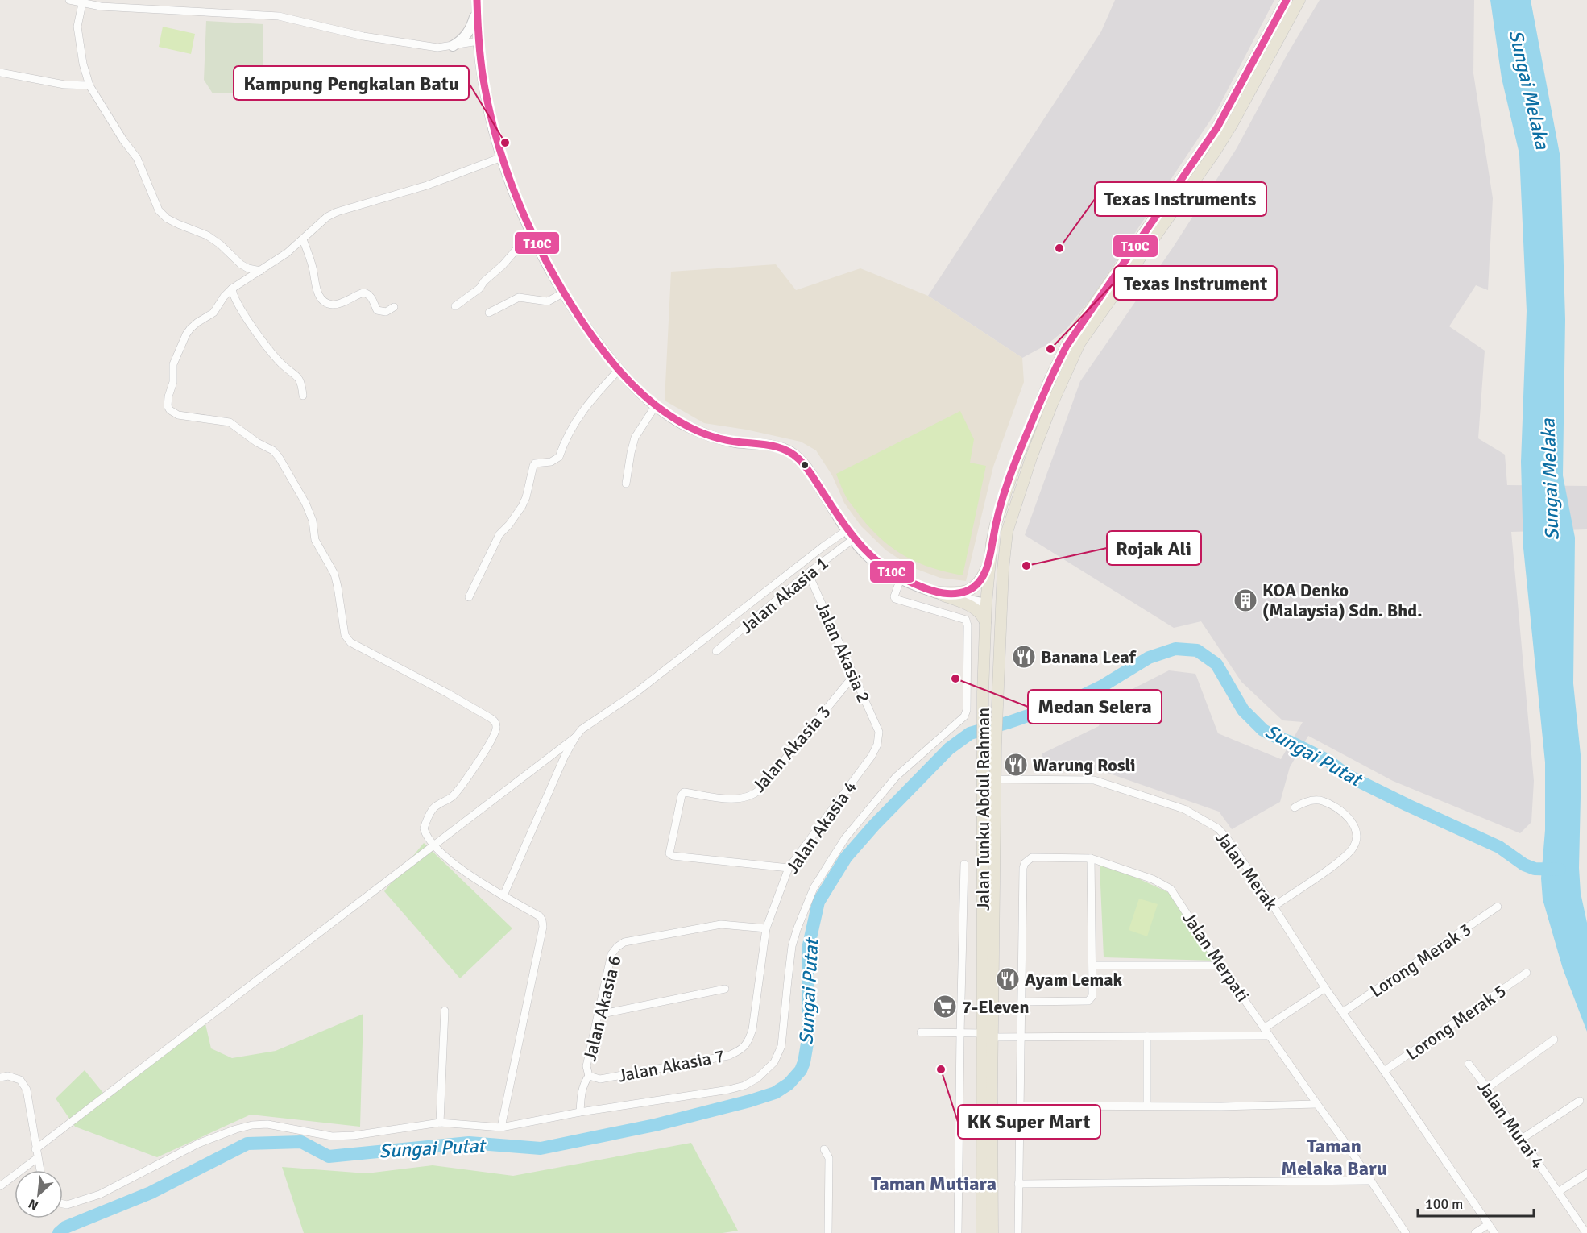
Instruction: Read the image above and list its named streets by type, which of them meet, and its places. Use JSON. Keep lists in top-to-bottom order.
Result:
{
  "streets": {
    "main road": ["Jalan Tunku Abdul Rahman"],
    "street": [
      "Jalan Akasia 1",
      "Jalan Akasia 2",
      "Jalan Akasia 3",
      "Jalan Akasia 4",
      "Jalan Merak",
      "Jalan Merpati",
      "Lorong Merak 3",
      "Jalan Akasia 6",
      "Lorong Merak 5",
      "Jalan Akasia 7",
      "Jalan Murai 4"
    ]
  },
  "crossings": [
    ["Jalan Akasia 1", "Jalan Akasia 2"],
    ["Jalan Akasia 2", "Jalan Akasia 3"],
    ["Jalan Akasia 2", "Jalan Akasia 4"],
    ["Jalan Akasia 3", "Jalan Akasia 4"],
    ["Jalan Tunku Abdul Rahman", "Jalan Merak"],
    ["Jalan Akasia 4", "Jalan Akasia 6"],
    ["Jalan Akasia 4", "Jalan Akasia 7"],
    ["Jalan Merak", "Lorong Merak 3"],
    ["Jalan Merak", "Lorong Merak 5"],
    ["Jalan Akasia 6", "Jalan Akasia 7"]
  ],
  "districts": ["Taman Melaka Baru", "Taman Mutiara"],
  "water": ["Sungai Melaka", "Sungai Putat"],
  "places": {
    "other": [
      "Kampung Pengkalan Batu",
      "Texas Instruments",
      "Texas Instrument",
      "Rojak Ali",
      "Medan Selera",
      "KK Super Mart"
    ],
    "building": ["KOA Denko (Malaysia) Sdn. Bhd."],
    "restaurant": ["Banana Leaf", "Warung Rosli", "Ayam Lemak"],
    "supermarket": ["7-Eleven"]
  },
  "lines": ["transit line T10C"],
  "scale_bar": "100 m",
  "north": "bottom left"
}
